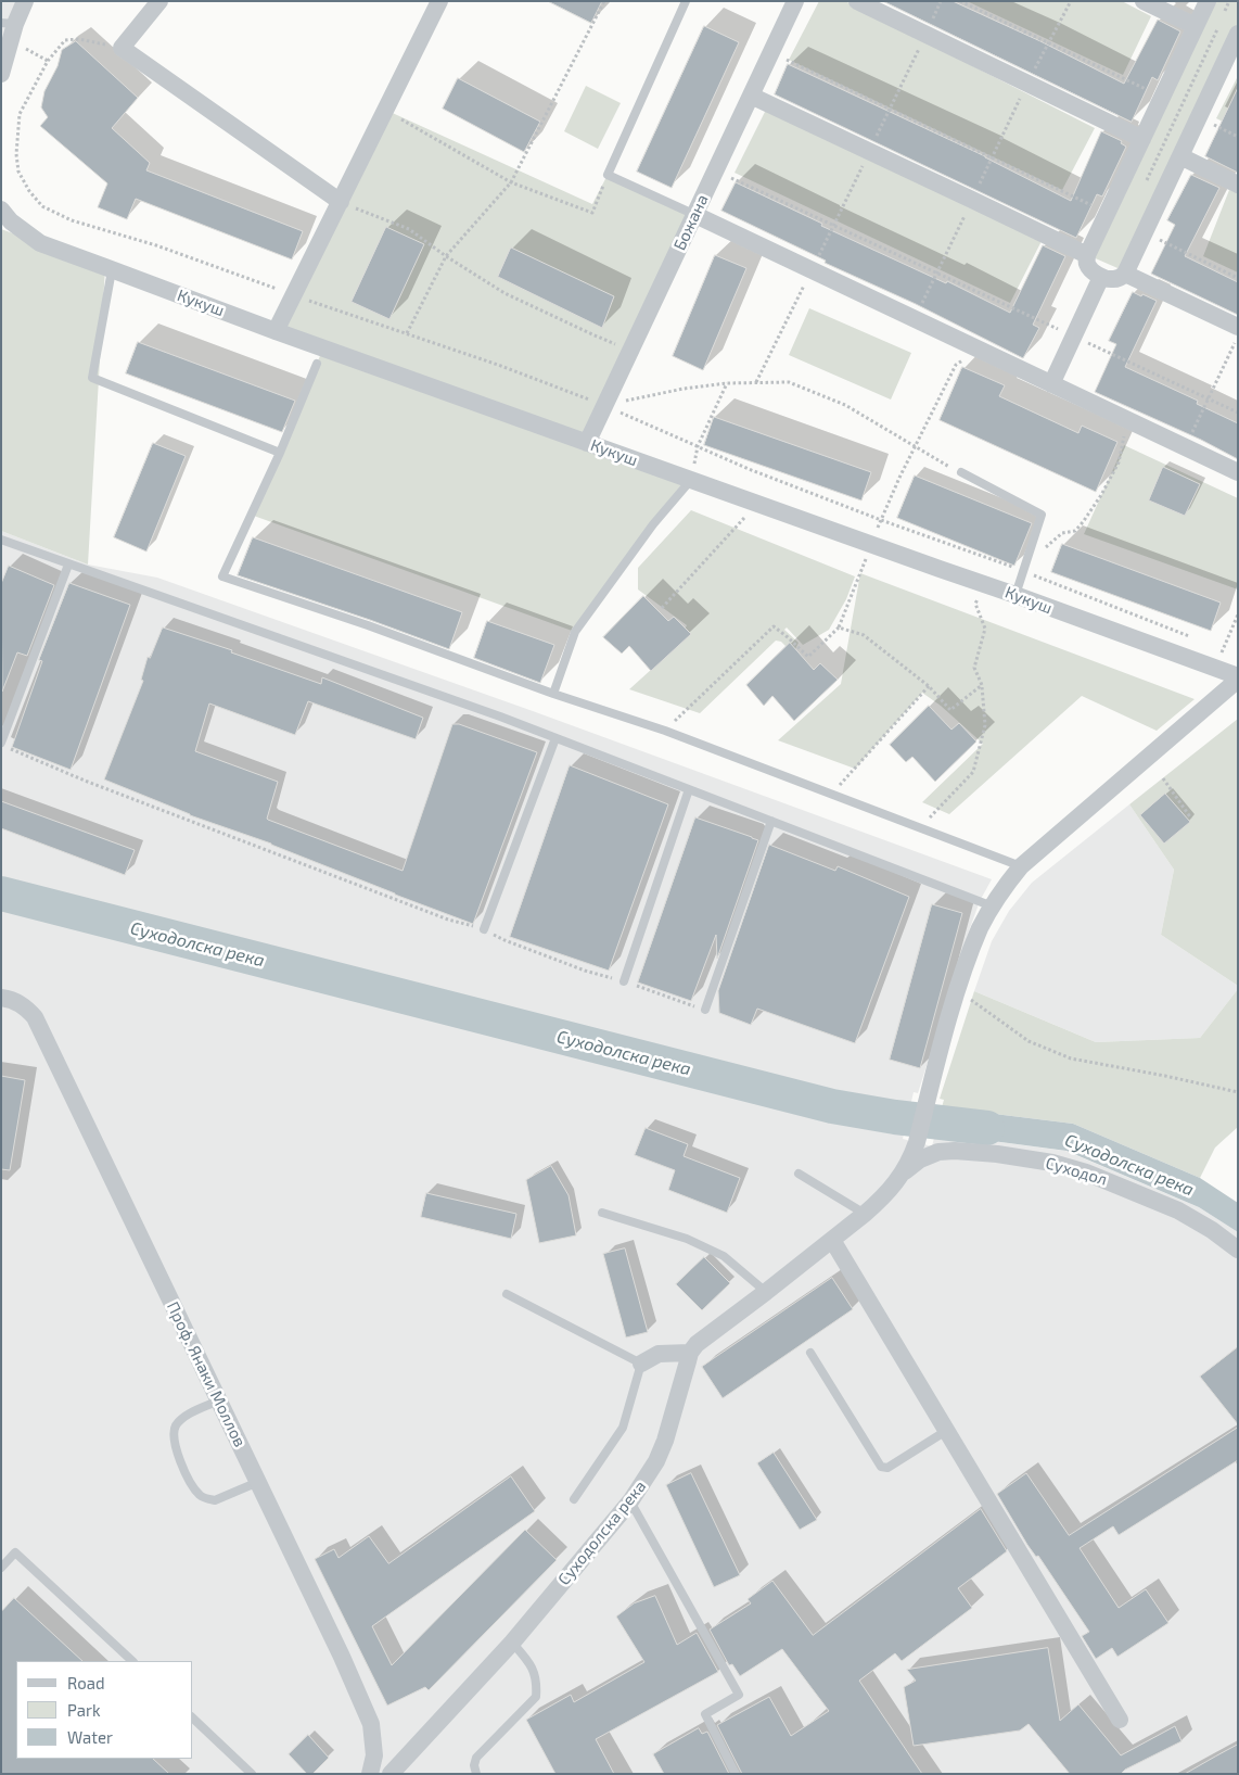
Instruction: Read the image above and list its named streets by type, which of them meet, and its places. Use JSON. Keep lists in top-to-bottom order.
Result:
{
  "streets": {
    "street": [
      "Божана",
      "Кукуш",
      "Суходол",
      "Проф. Янаки Моллов",
      "Суходолска река"
    ]
  },
  "crossings": [
    ["Божана", "Кукуш"]
  ],
  "water": ["Суходолска река"],
  "legend": ["Road", "Park", "Water"]
}
